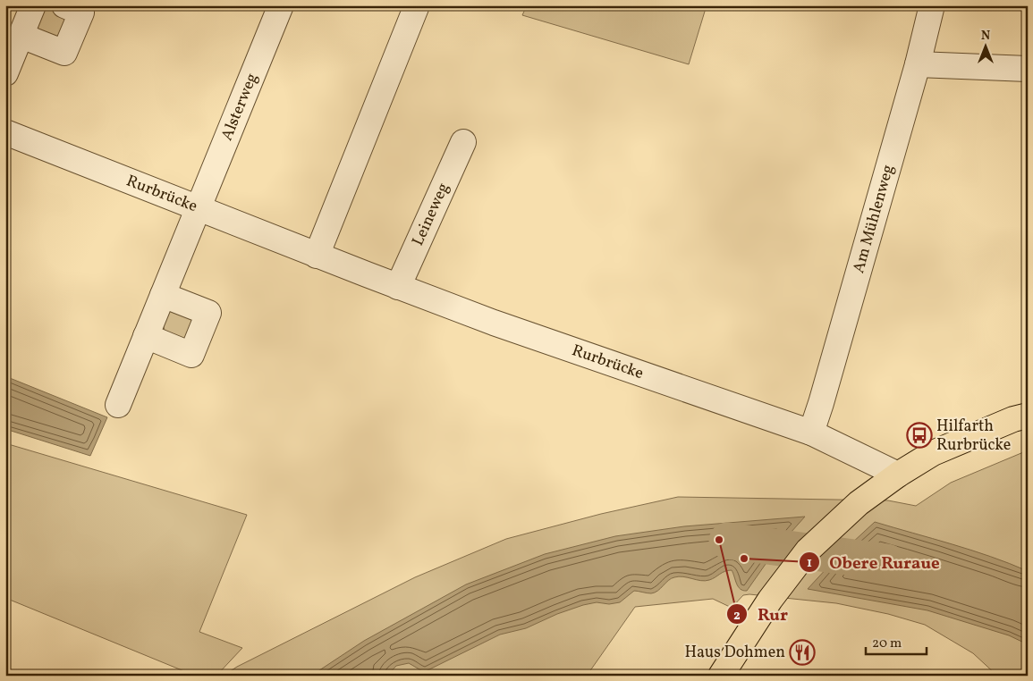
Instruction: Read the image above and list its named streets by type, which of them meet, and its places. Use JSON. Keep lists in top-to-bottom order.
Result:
{
  "streets": {
    "street": [
      "Alsterweg",
      "Rurbrücke",
      "Leineweg",
      "Am Mühlenweg"
    ]
  },
  "crossings": [
    ["Alsterweg", "Rurbrücke"],
    ["Rurbrücke", "Leineweg"],
    ["Rurbrücke", "Am Mühlenweg"]
  ],
  "places": {
    "bus stop": ["Hilfarth Rurbrücke"],
    "other": ["Rur", "Obere Ruraue"],
    "restaurant": ["Haus Dohmen"]
  },
  "scale_bar": "20 m",
  "north": "top"
}
